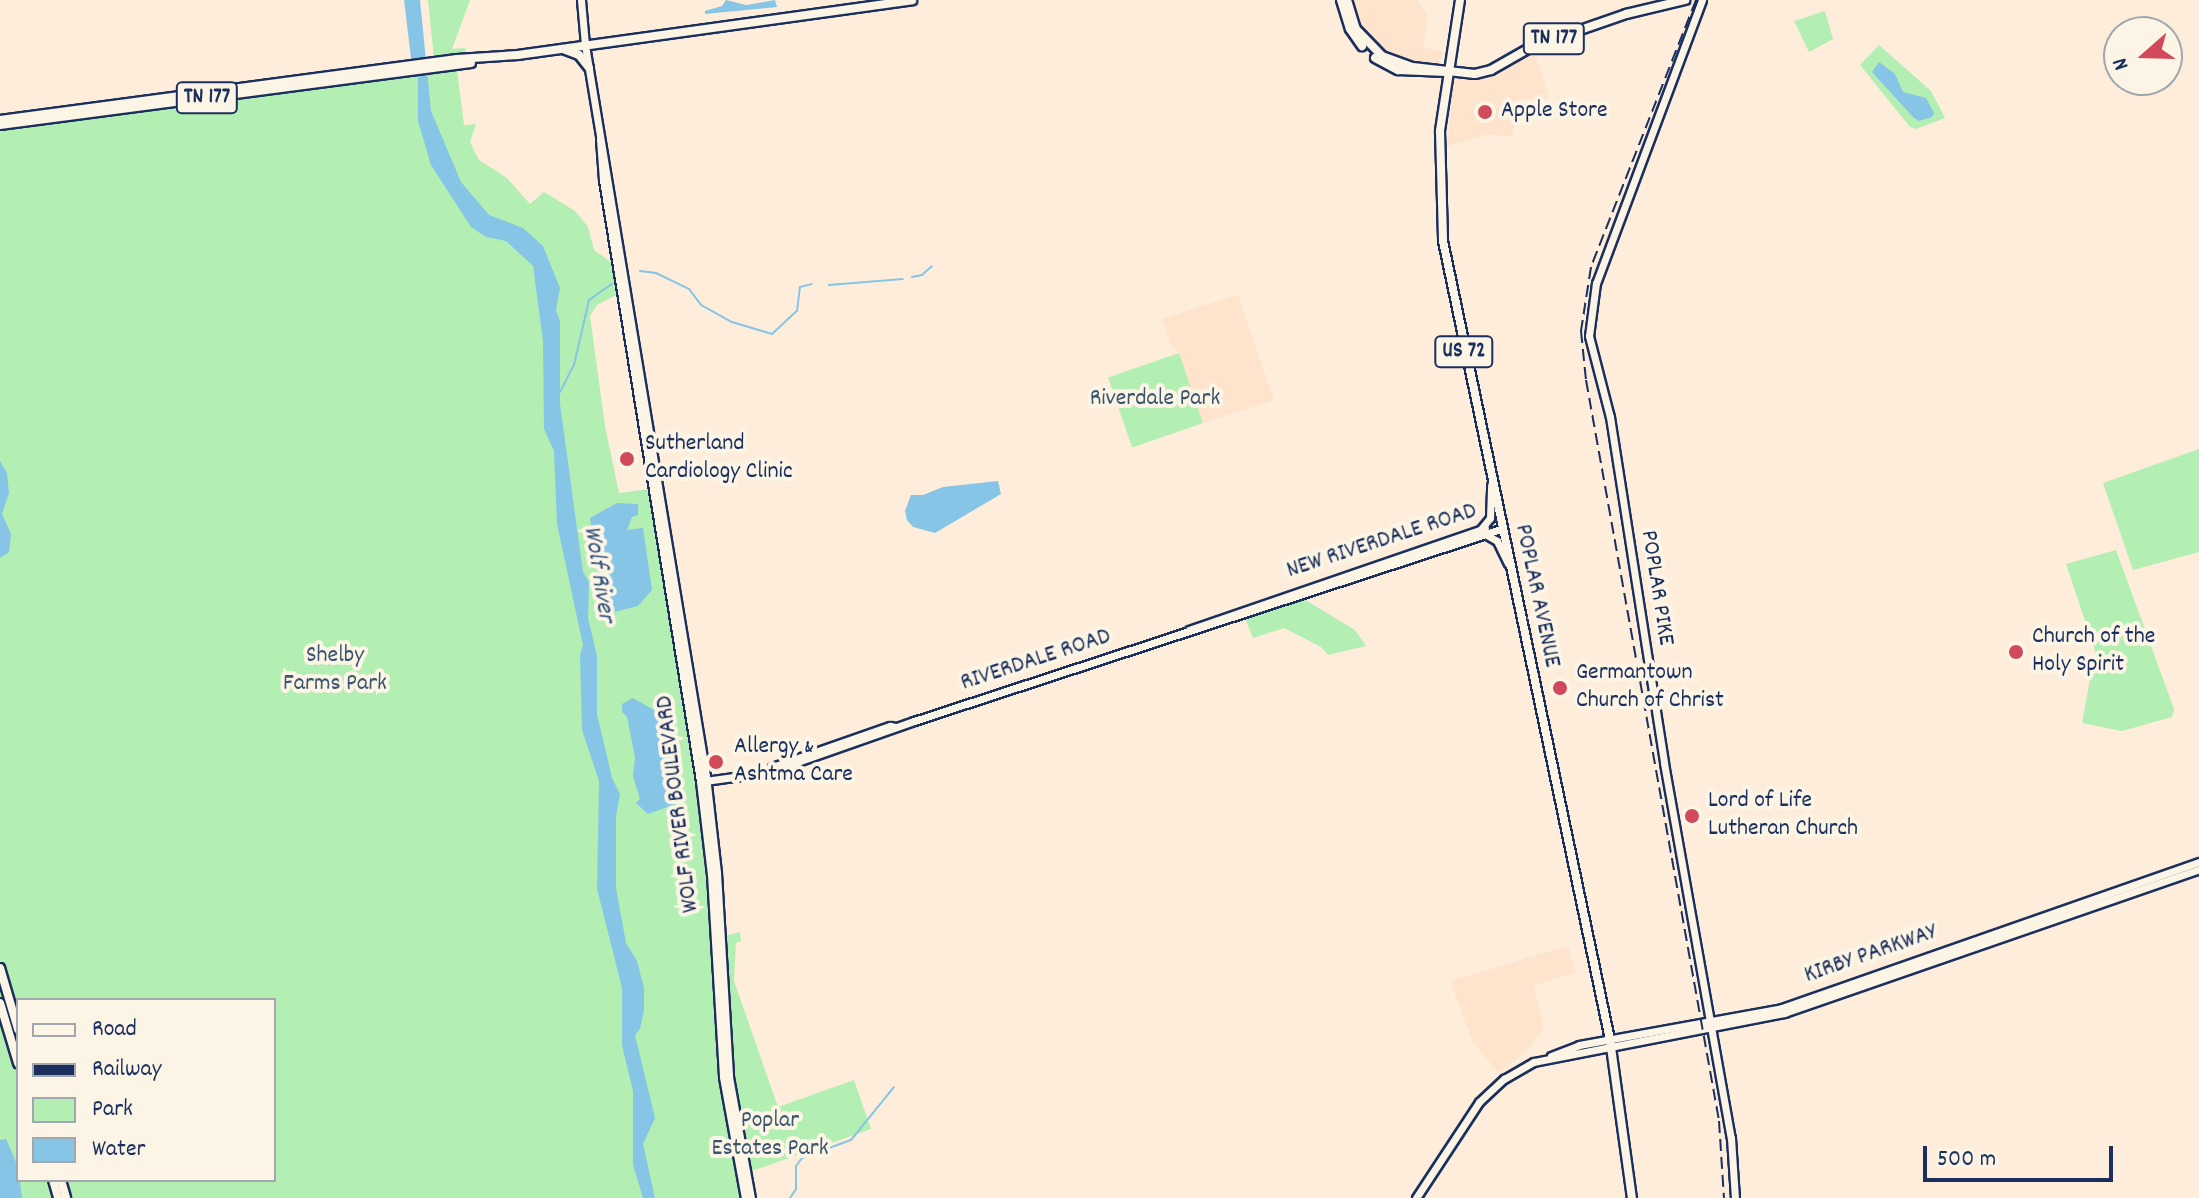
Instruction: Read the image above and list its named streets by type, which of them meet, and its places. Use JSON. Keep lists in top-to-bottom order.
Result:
{
  "streets": {
    "main road": [
      "TN 177",
      "US 72",
      "NEW RIVERDALE ROAD",
      "POPLAR PIKE",
      "POPLAR AVENUE",
      "RIVERDALE ROAD",
      "WOLF RIVER BOULEVARD",
      "KIRBY PARKWAY"
    ]
  },
  "crossings": [
    ["TN 177", "POPLAR AVENUE"],
    ["TN 177", "WOLF RIVER BOULEVARD"],
    ["NEW RIVERDALE ROAD", "POPLAR AVENUE"],
    ["NEW RIVERDALE ROAD", "RIVERDALE ROAD"],
    ["POPLAR PIKE", "KIRBY PARKWAY"],
    ["POPLAR AVENUE", "KIRBY PARKWAY"],
    ["RIVERDALE ROAD", "WOLF RIVER BOULEVARD"]
  ],
  "water": ["Wolf River"],
  "parks": ["Riverdale Park", "Shelby Farms Park", "Poplar Estates Park"],
  "places": [
    "Apple Store",
    "Sutherland Cardiology Clinic",
    "Church of the Holy Spirit",
    "Germantown Church of Christ",
    "Allergy & Ashtma Care",
    "Lord of Life Lutheran Church"
  ],
  "legend": [
    "Road",
    "Railway",
    "Park",
    "Water"
  ],
  "scale_bar": "500 m",
  "north": "left"
}
